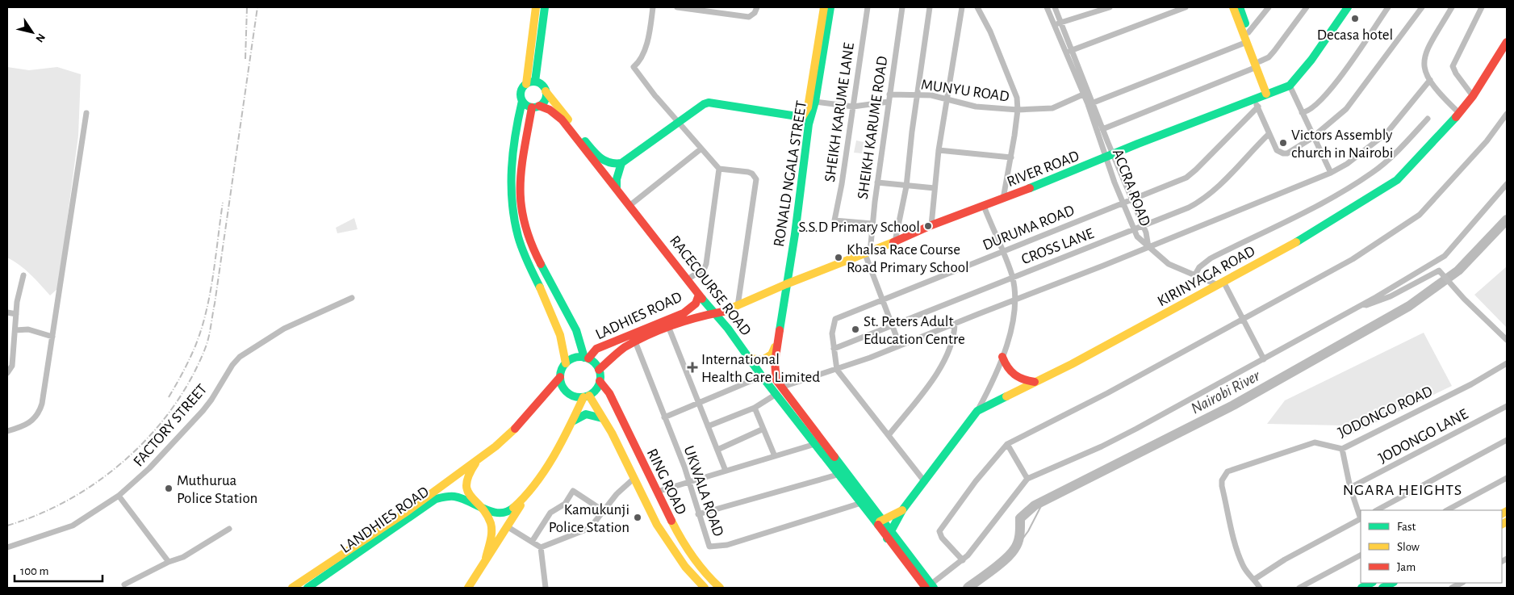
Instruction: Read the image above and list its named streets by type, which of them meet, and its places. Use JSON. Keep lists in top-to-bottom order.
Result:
{
  "streets": {
    "main road": [
      "RIVER ROAD",
      "RONALD NGALA STREET",
      "KIRINYAGA ROAD",
      "RACECOURSE ROAD",
      "LADHIES ROAD",
      "RING ROAD",
      "LANDHIES ROAD"
    ],
    "street": [
      "MUNYU ROAD",
      "SHEIKH KARUME LANE",
      "SHEIKH KARUME ROAD",
      "ACCRA ROAD",
      "DURUMA ROAD",
      "CROSS LANE",
      "JODONGO ROAD",
      "FACTORY STREET",
      "JODONGO LANE",
      "UKWALA ROAD"
    ]
  },
  "crossings": [
    ["MUNYU ROAD", "SHEIKH KARUME ROAD"],
    ["MUNYU ROAD", "ACCRA ROAD"],
    ["SHEIKH KARUME LANE", "SHEIKH KARUME ROAD"],
    ["SHEIKH KARUME ROAD", "RIVER ROAD"],
    ["SHEIKH KARUME ROAD", "DURUMA ROAD"],
    ["SHEIKH KARUME ROAD", "CROSS LANE"],
    ["RIVER ROAD", "RONALD NGALA STREET"],
    ["RIVER ROAD", "ACCRA ROAD"],
    ["RIVER ROAD", "RACECOURSE ROAD"],
    ["RIVER ROAD", "LADHIES ROAD"],
    ["RONALD NGALA STREET", "RACECOURSE ROAD"],
    ["ACCRA ROAD", "DURUMA ROAD"],
    ["ACCRA ROAD", "CROSS LANE"],
    ["DURUMA ROAD", "CROSS LANE"],
    ["RACECOURSE ROAD", "LADHIES ROAD"],
    ["RACECOURSE ROAD", "UKWALA ROAD"],
    ["LADHIES ROAD", "RING ROAD"],
    ["LADHIES ROAD", "UKWALA ROAD"],
    ["LADHIES ROAD", "LANDHIES ROAD"],
    ["RING ROAD", "LANDHIES ROAD"]
  ],
  "districts": ["NGARA HEIGHTS"],
  "water": ["Nairobi River"],
  "places": {
    "other": [
      "Decasa hotel",
      "Victors Assembly church in Nairobi",
      "S.S.D Primary School",
      "Khalsa Race Course Road Primary School",
      "St. Peters Adult Education Centre",
      "Muthurua Police Station",
      "Kamukunji Police Station"
    ],
    "health": ["International Health Care Limited"]
  },
  "legend": ["Fast", "Slow", "Jam"],
  "scale_bar": "100 m",
  "north": "bottom right"
}
